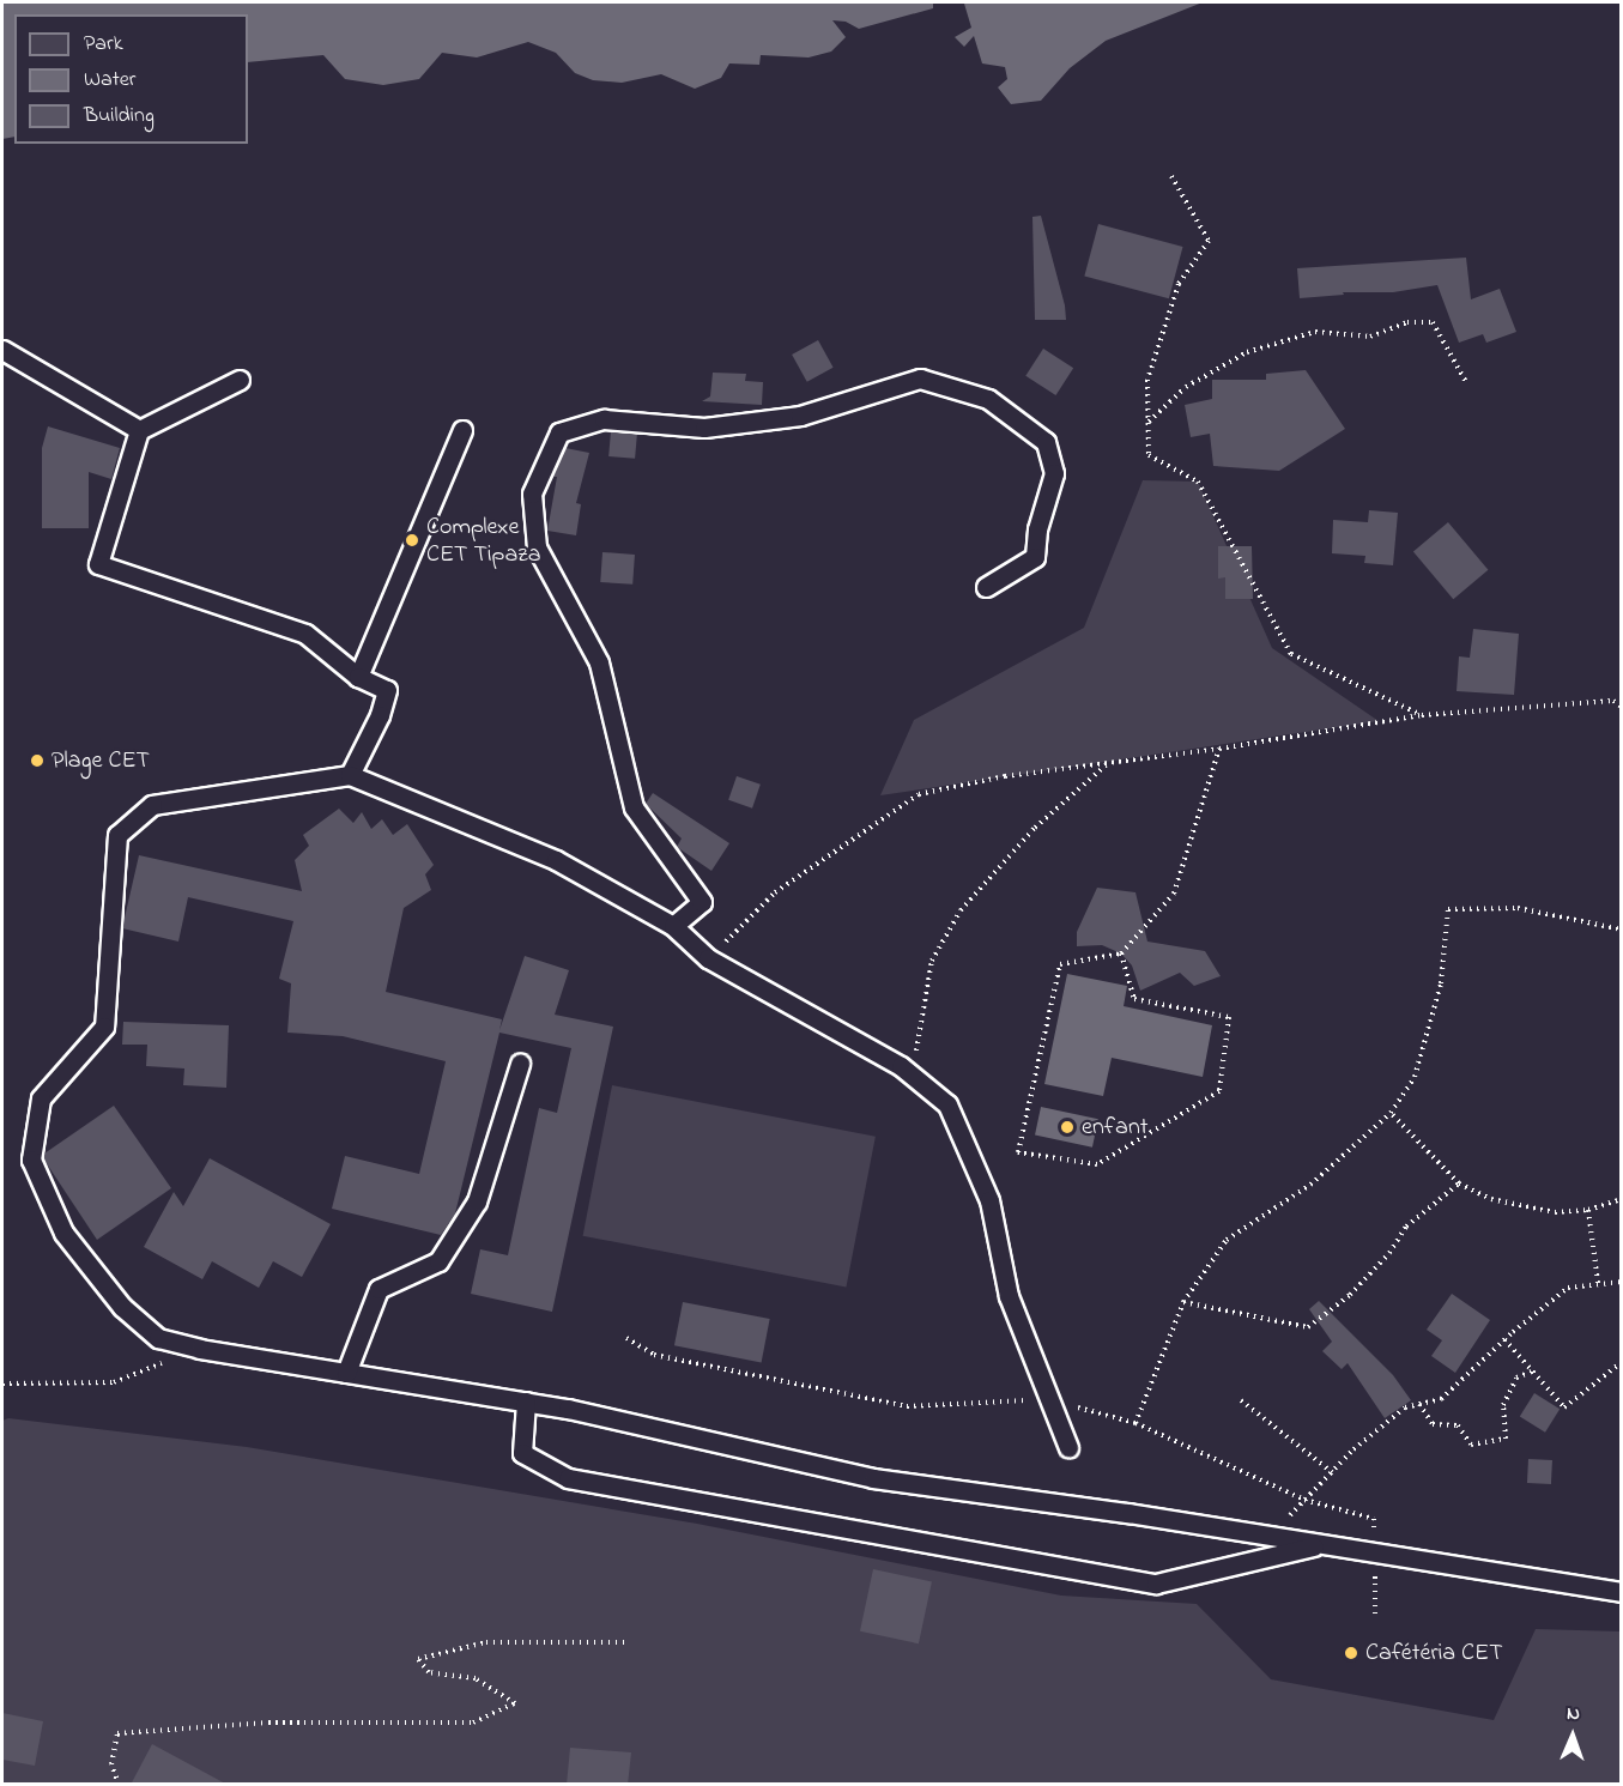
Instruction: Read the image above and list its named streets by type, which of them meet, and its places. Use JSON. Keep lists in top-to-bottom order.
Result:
{
  "places": [
    "Complexe CET Tipaza",
    "Plage CET",
    "enfant",
    "Cafétéria CET"
  ],
  "legend": ["Park", "Water", "Building"],
  "north": "top"
}
